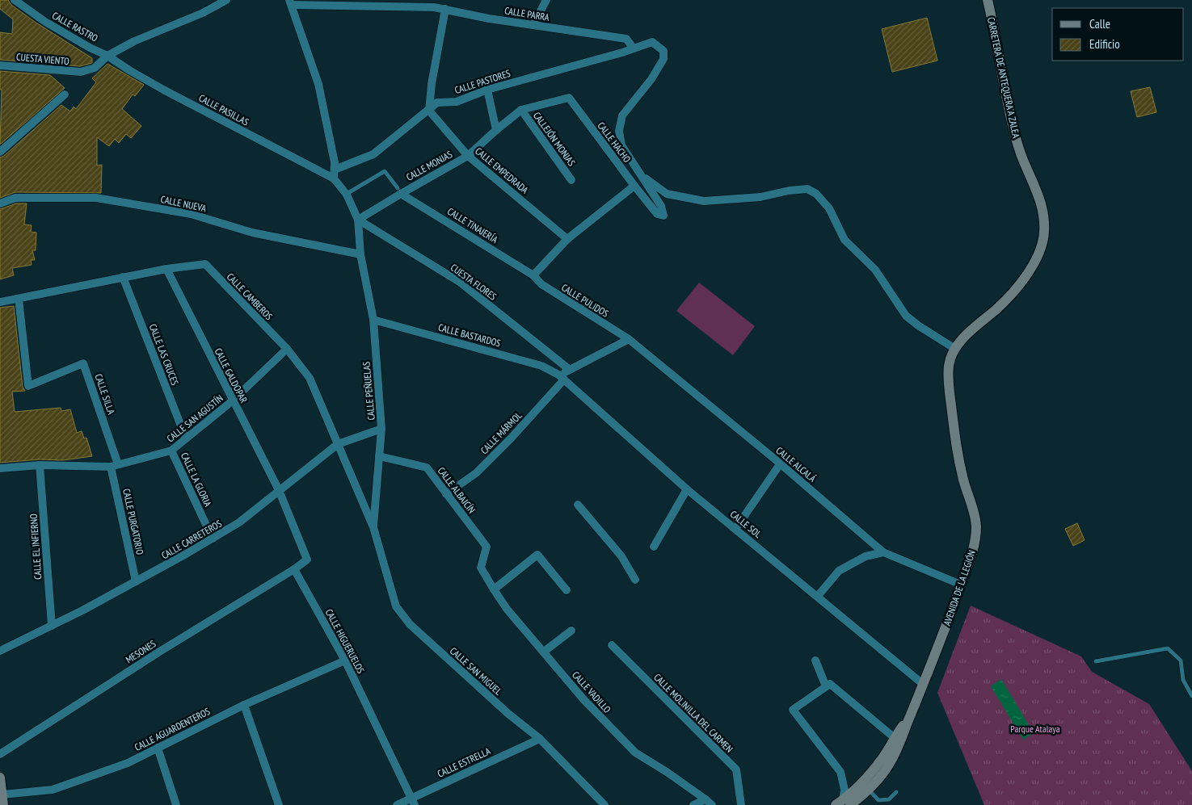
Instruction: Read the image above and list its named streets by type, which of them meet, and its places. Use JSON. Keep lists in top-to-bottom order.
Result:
{
  "streets": {
    "main road": ["CARRETERA DE ANTEQUERA A ZALEA", "AVENIDA DE LA LEGIÓN"],
    "street": [
      "CALLE PARRA",
      "CALLE RASTRO",
      "CUESTA VIENTO",
      "CALLE PASTORES",
      "CALLE PASILLAS",
      "CALLEJÓN MONJAS",
      "CALLE HACHO",
      "CALLE MONJAS",
      "CALLE EMPEDRADA",
      "CALLE NUEVA",
      "CALLE TINAJERÍA",
      "CUESTA FLORES",
      "CALLE CAMBEROS",
      "CALLE PULIDOS",
      "CALLE BASTARDOS",
      "CALLE LAS CRUCES",
      "CALLE GALDOPAR",
      "CALLE PEÑUELAS",
      "CALLE SILLA",
      "CALLE SAN AGUSTÍN",
      "CALLE MÁRMOL",
      "CALLE ALCALÁ",
      "CALLE LA GLORIA",
      "CALLE ALBAICÍN",
      "CALLE PURGATORIO",
      "CALLE SOL",
      "CALLE CARRETEROS",
      "CALLE EL INFIERNO",
      "CALLE HIGUERUELOS",
      "MESONES",
      "CALLE SAN MIGUEL",
      "CALLE VADILLO",
      "CALLE MOLINILLA DEL CARMEN",
      "CALLE AGUARDENTEROS",
      "CALLE ESTRELLA"
    ]
  },
  "crossings": [
    ["CALLE PARRA", "CALLE PASTORES"],
    ["CALLE RASTRO", "CUESTA VIENTO"],
    ["CALLE RASTRO", "CALLE PASILLAS"],
    ["CUESTA VIENTO", "CALLE PASILLAS"],
    ["CARRETERA DE ANTEQUERA A ZALEA", "AVENIDA DE LA LEGIÓN"],
    ["CALLE PASTORES", "CALLE EMPEDRADA"],
    ["CALLEJÓN MONJAS", "CALLE HACHO"],
    ["CALLE HACHO", "CALLE MONJAS"],
    ["CALLE HACHO", "CALLE EMPEDRADA"],
    ["CALLE MONJAS", "CALLE EMPEDRADA"],
    ["CALLE MONJAS", "CALLE TINAJERÍA"],
    ["CALLE MONJAS", "CUESTA FLORES"],
    ["CALLE MONJAS", "CALLE PEÑUELAS"],
    ["CALLE NUEVA", "CALLE PEÑUELAS"],
    ["CALLE TINAJERÍA", "CALLE PULIDOS"],
    ["CUESTA FLORES", "CALLE PEÑUELAS"],
    ["CALLE CAMBEROS", "CALLE LAS CRUCES"],
    ["CALLE CAMBEROS", "CALLE GALDOPAR"],
    ["CALLE CAMBEROS", "CALLE PEÑUELAS"],
    ["CALLE CAMBEROS", "CALLE SILLA"],
    ["CALLE CAMBEROS", "CALLE SAN AGUSTÍN"],
    ["CALLE CAMBEROS", "CALLE CARRETEROS"],
    ["CALLE CAMBEROS", "CALLE SAN MIGUEL"],
    ["CALLE PULIDOS", "CALLE ALCALÁ"],
    ["CALLE BASTARDOS", "CALLE PEÑUELAS"],
    ["CALLE BASTARDOS", "CALLE MÁRMOL"],
    ["CALLE BASTARDOS", "CALLE SOL"],
    ["CALLE LAS CRUCES", "CALLE SAN AGUSTÍN"],
    ["CALLE GALDOPAR", "CALLE SAN AGUSTÍN"],
    ["CALLE GALDOPAR", "CALLE CARRETEROS"],
    ["CALLE PEÑUELAS", "CALLE ALBAICÍN"],
    ["CALLE PEÑUELAS", "CALLE CARRETEROS"],
    ["CALLE PEÑUELAS", "CALLE SAN MIGUEL"],
    ["CALLE SILLA", "CALLE SAN AGUSTÍN"],
    ["CALLE SILLA", "CALLE PURGATORIO"],
    ["CALLE SAN AGUSTÍN", "CALLE LA GLORIA"],
    ["CALLE SAN AGUSTÍN", "CALLE PURGATORIO"],
    ["CALLE SAN AGUSTÍN", "CALLE EL INFIERNO"],
    ["CALLE MÁRMOL", "CALLE ALBAICÍN"],
    ["CALLE MÁRMOL", "CALLE SOL"],
    ["CALLE ALCALÁ", "AVENIDA DE LA LEGIÓN"],
    ["CALLE LA GLORIA", "CALLE CARRETEROS"],
    ["CALLE ALBAICÍN", "CALLE VADILLO"],
    ["CALLE PURGATORIO", "CALLE CARRETEROS"],
    ["CALLE SOL", "AVENIDA DE LA LEGIÓN"],
    ["CALLE CARRETEROS", "CALLE EL INFIERNO"],
    ["CALLE HIGUERUELOS", "MESONES"],
    ["CALLE HIGUERUELOS", "CALLE AGUARDENTEROS"],
    ["CALLE HIGUERUELOS", "CALLE ESTRELLA"],
    ["CALLE SAN MIGUEL", "CALLE ESTRELLA"]
  ],
  "parks": ["Parque Atalaya"],
  "legend": ["Calle", "Edificio"]
}
